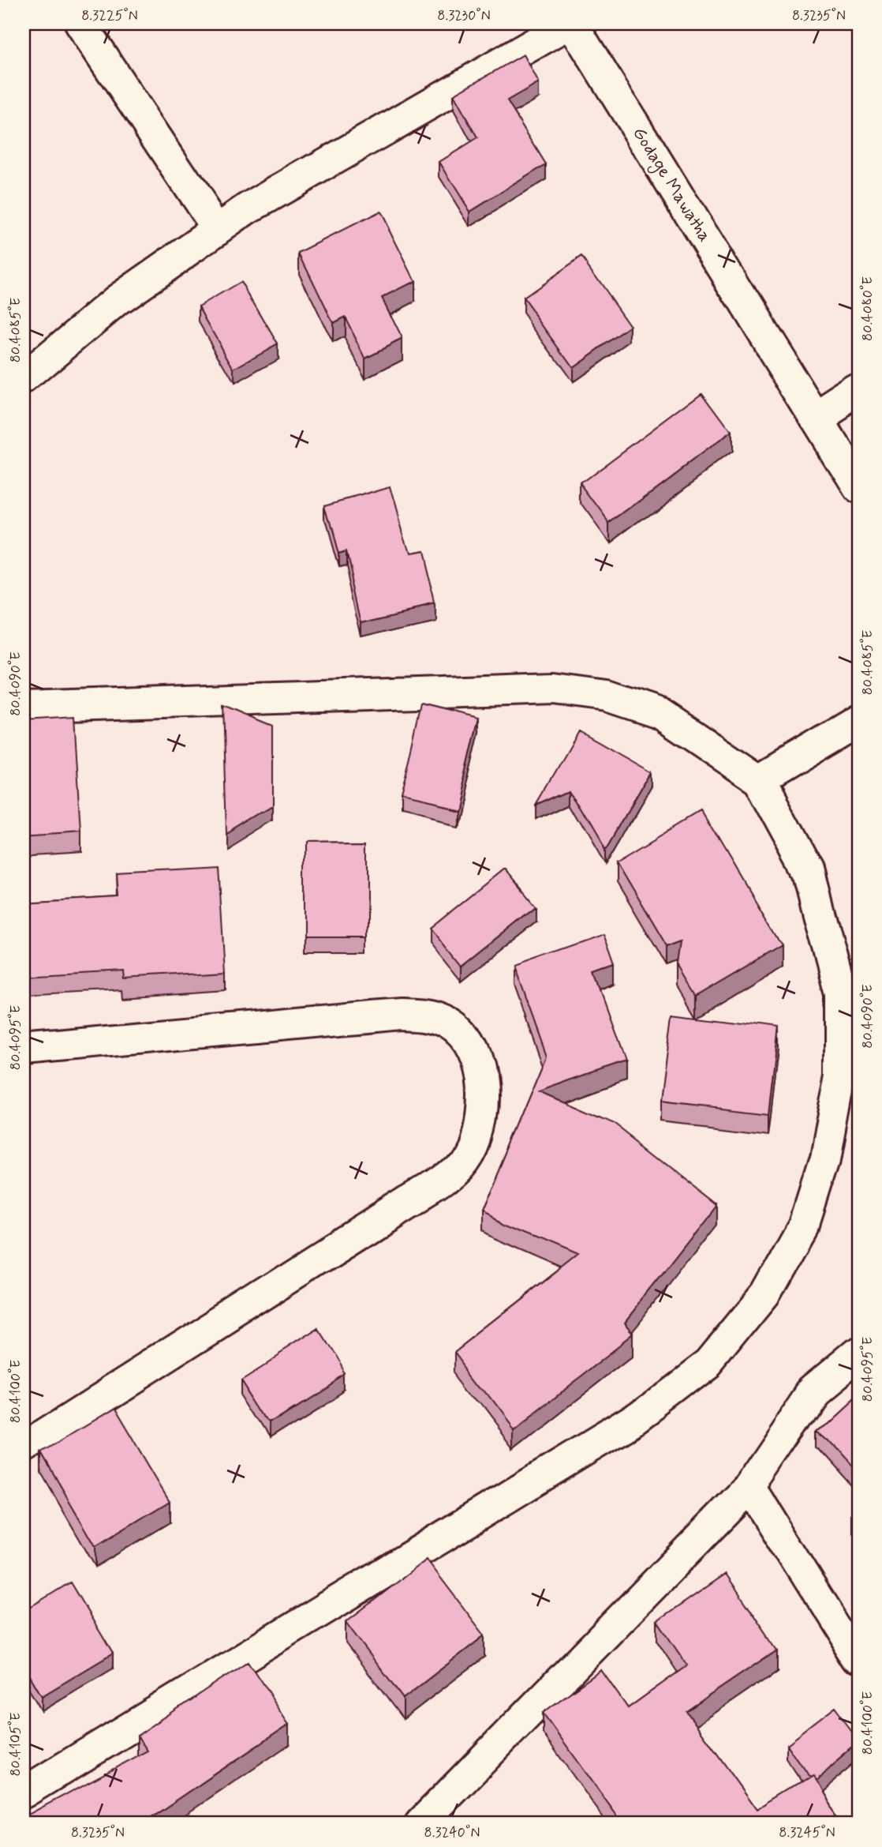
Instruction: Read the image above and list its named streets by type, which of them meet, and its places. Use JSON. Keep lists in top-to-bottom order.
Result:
{
  "streets": {
    "street": ["Godage Mawatha"]
  },
  "coordinates": [
    "8.3225°N",
    "8.3230°N",
    "8.3235°N",
    "80.4080°E",
    "80.4085°E",
    "80.4090°E",
    "80.4095°E",
    "80.4100°E",
    "80.4105°E",
    "8.3240°N",
    "8.3245°N"
  ]
}
